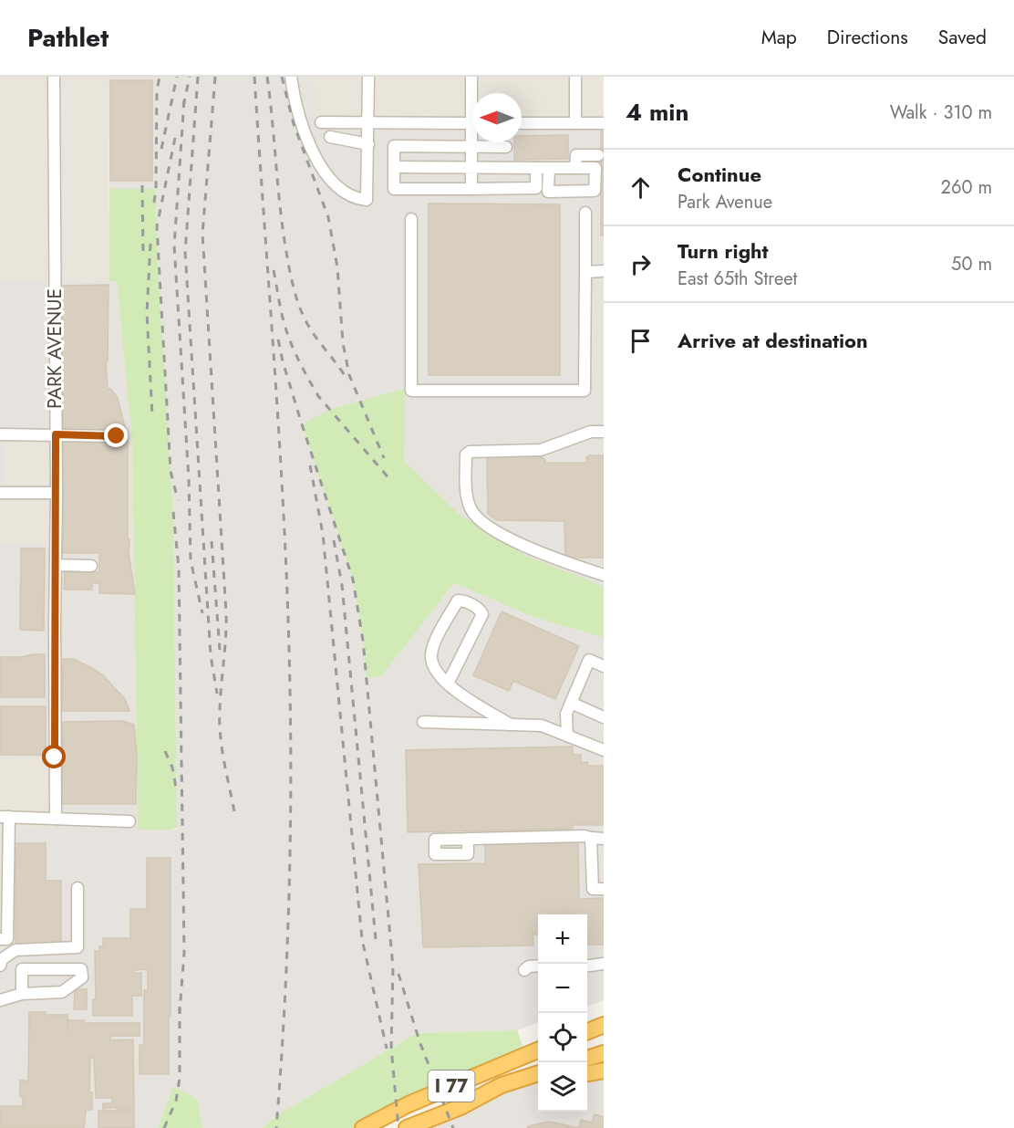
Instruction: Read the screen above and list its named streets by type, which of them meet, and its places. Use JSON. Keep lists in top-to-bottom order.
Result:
{
  "streets": {
    "highway": ["I 77"],
    "street": ["PARK AVENUE"]
  },
  "north": "left",
  "page": {
    "header": "Pathlet",
    "nav": ["Map", "Directions", "Saved"],
    "heading": ["4 min", "Walk · 310 m"],
    "list": [
      ["Continue", "Park Avenue", "260 m"],
      ["Turn right", "East 65th Street", "50 m"],
      "Arrive at destination"
    ],
    "map_buttons": ["+", "−"]
  }
}
